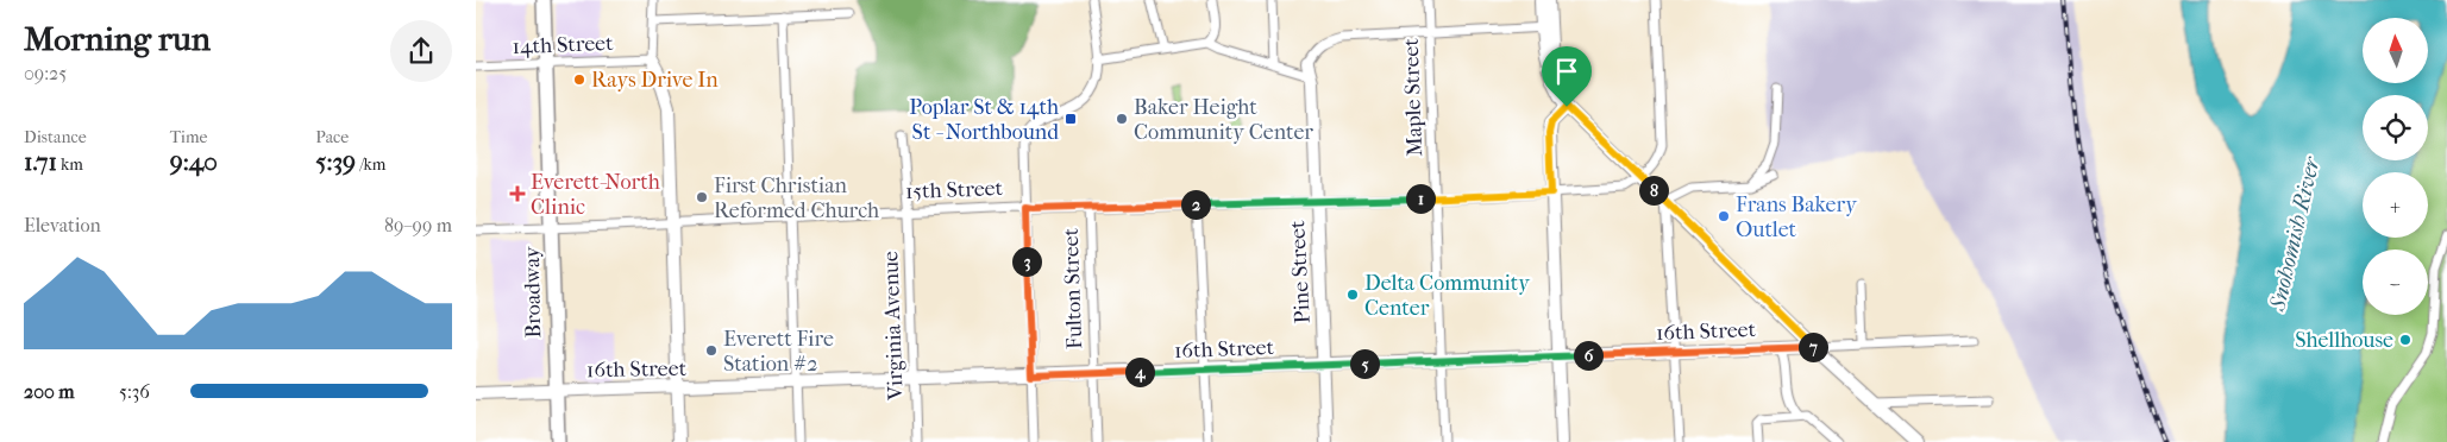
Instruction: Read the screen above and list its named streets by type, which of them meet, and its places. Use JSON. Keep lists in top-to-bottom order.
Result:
{
  "streets": {
    "main road": ["Broadway"],
    "street": [
      "14th Street",
      "Maple Street",
      "15th Street",
      "Pine Street",
      "Fulton Street",
      "Virginia Avenue",
      "16th Street"
    ]
  },
  "crossings": [
    ["14th Street", "Broadway"],
    ["Maple Street", "15th Street"],
    ["Maple Street", "16th Street"],
    ["15th Street", "Pine Street"],
    ["15th Street", "Fulton Street"],
    ["15th Street", "Broadway"],
    ["15th Street", "Virginia Avenue"],
    ["Pine Street", "16th Street"],
    ["Fulton Street", "16th Street"],
    ["Broadway", "16th Street"],
    ["Virginia Avenue", "16th Street"]
  ],
  "water": ["Snohomish River"],
  "places": {
    "other": [
      "Rays Drive In",
      "Baker Height Community Center",
      "First Christian Reformed Church",
      "Frans Bakery Outlet",
      "Delta Community Center",
      "Shellhouse",
      "Everett Fire Station #2"
    ],
    "transit": ["Poplar St & 14th St - Northbound"],
    "health": ["Everett-North Clinic"]
  },
  "north": "top",
  "page": {
    "heading": ["Morning run", "09:25"],
    "map_buttons": ["+", "−"],
    "stats": [
      ["Distance", "1.71 km"],
      ["Time", "9:40"],
      ["Pace", "5:39 /km"]
    ],
    "pins": [
      "8",
      "1",
      "2",
      "3",
      "7",
      "6",
      "5",
      "4"
    ],
    "chart": ["Elevation", "89–99 m"],
    "list": [
      {
        "name": "200 m",
        "note": "5:36"
      }
    ]
  }
}
